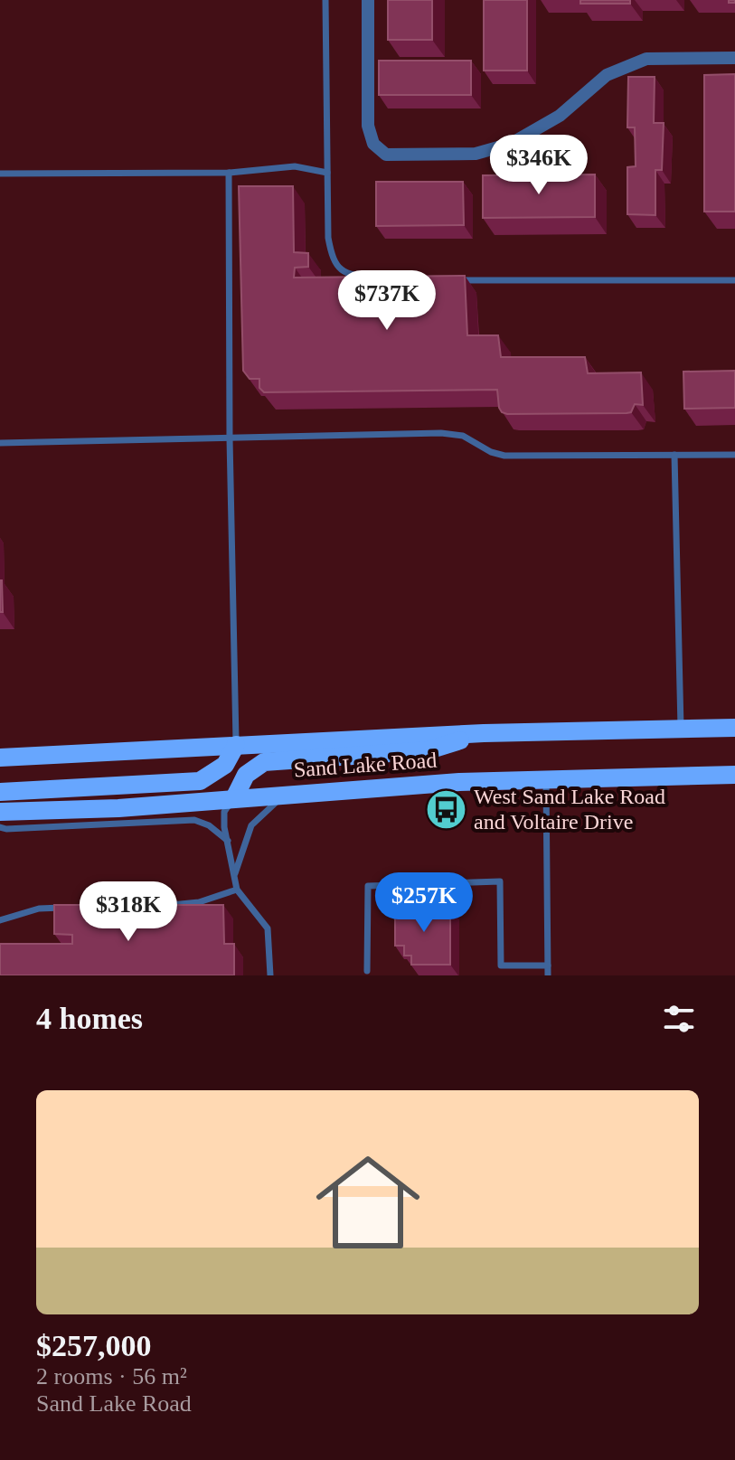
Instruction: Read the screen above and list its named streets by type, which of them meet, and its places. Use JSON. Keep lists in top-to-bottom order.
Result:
{
  "streets": {
    "main road": ["Sand Lake Road"]
  },
  "places": {
    "bus stop": ["West Sand Lake Road and Voltaire Drive"]
  },
  "page": {
    "price": [
      "$346K",
      "$737K",
      "$257K",
      "$318K"
    ],
    "heading": "4 homes",
    "list": [
      {
        "name": "$257,000",
        "note": "2 rooms · 56 m² · Sand Lake Road"
      }
    ]
  }
}
